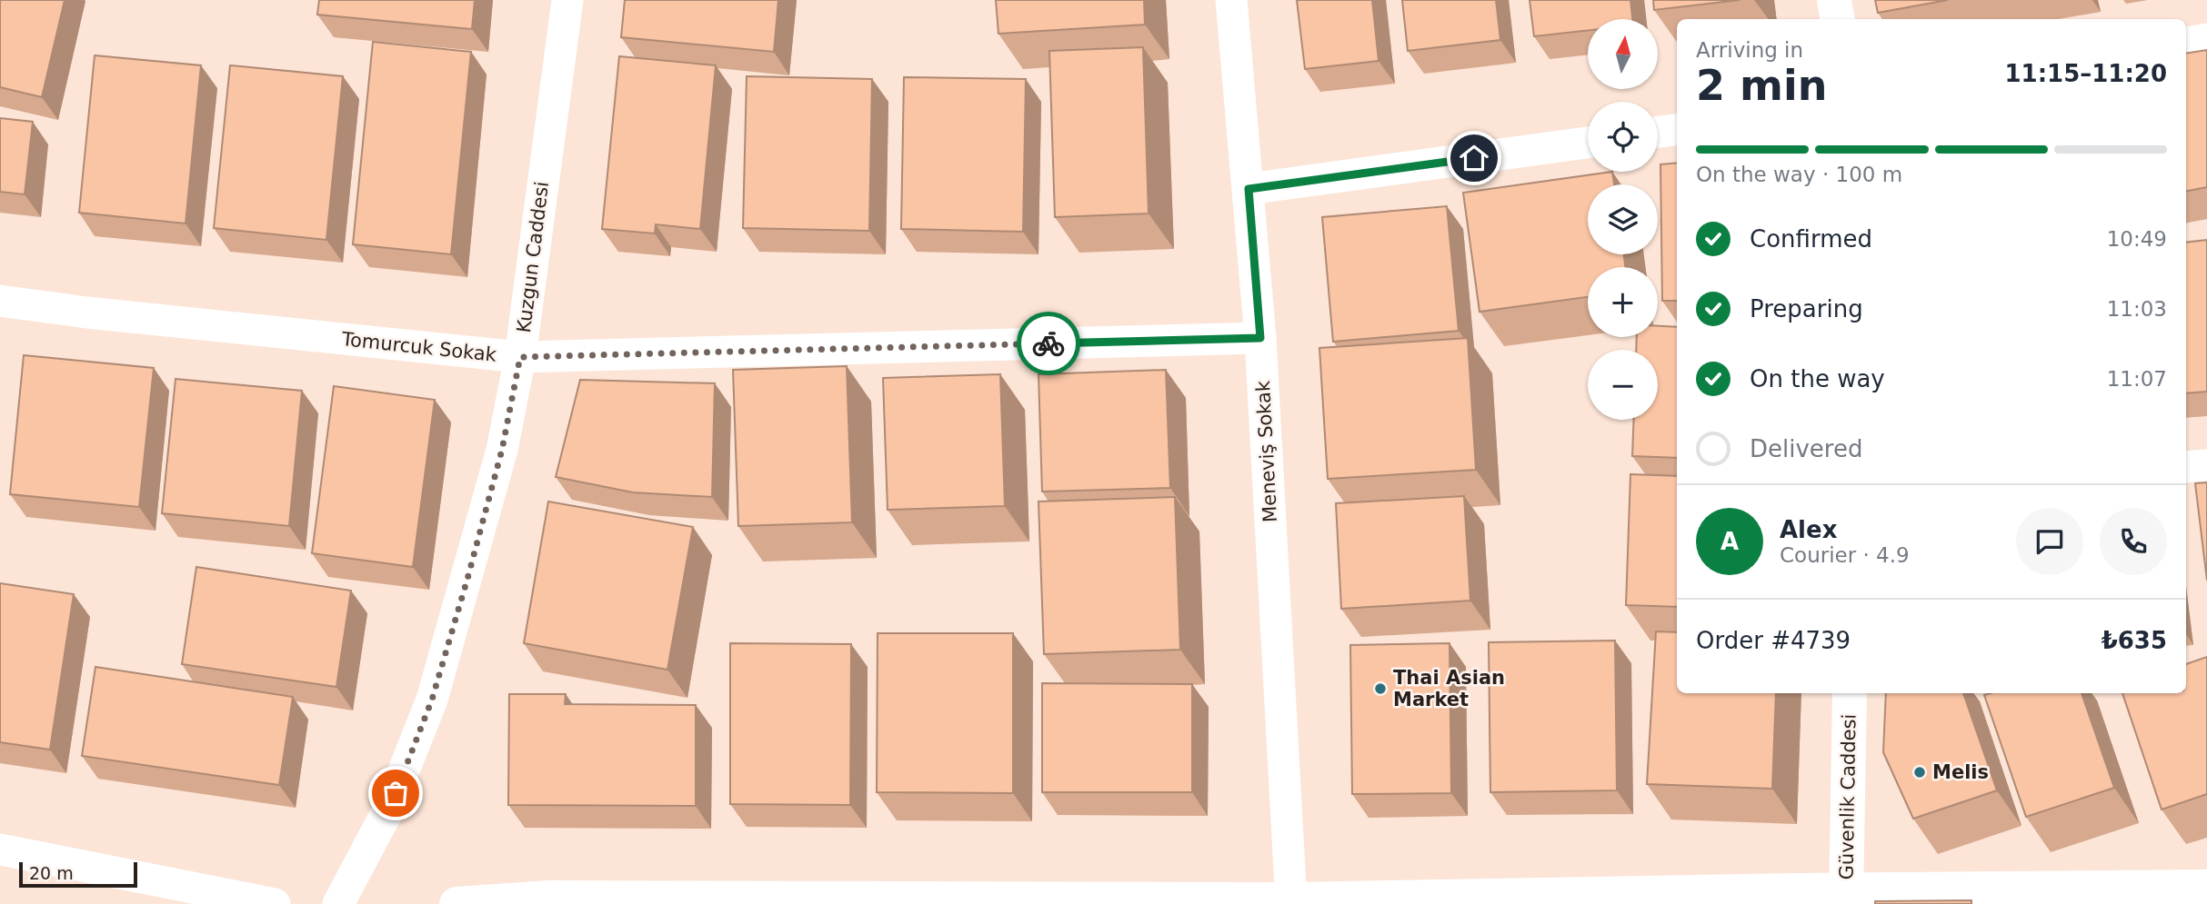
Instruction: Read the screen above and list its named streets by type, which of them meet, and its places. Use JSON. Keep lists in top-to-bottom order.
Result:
{
  "streets": {
    "main road": ["Güvenlik Caddesi"],
    "street": ["Kuzgun Caddesi", "Tomurcuk Sokak", "Meneviş Sokak"]
  },
  "crossings": [
    ["Kuzgun Caddesi", "Tomurcuk Sokak"],
    ["Tomurcuk Sokak", "Meneviş Sokak"]
  ],
  "places": ["Thai Asian Market", "Melis"],
  "scale_bar": "20 m",
  "north": "top",
  "page": {
    "map_buttons": ["+", "−"],
    "heading": ["2 min", "Arriving in", "11:15–11:20"],
    "panel": [
      "Alex",
      "Courier · 4.9",
      "Order #4739",
      "₺635"
    ],
    "bar": "On the way · 100 m",
    "list": [
      ["Confirmed", "10:49"],
      ["Preparing", "11:03"],
      ["On the way", "11:07"],
      "Delivered"
    ],
    "round": "A",
    "scale": "20 m"
  }
}
